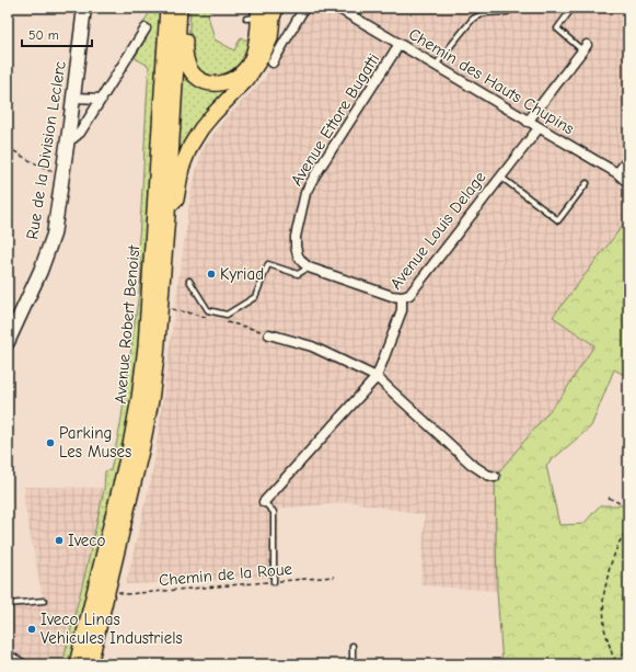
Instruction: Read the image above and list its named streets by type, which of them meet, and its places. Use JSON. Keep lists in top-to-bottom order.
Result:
{
  "streets": {
    "main road": ["Avenue Robert Benoist"],
    "street": [
      "Chemin des Hauts Chupins",
      "Avenue Ettore Bugatti",
      "Rue de la Division Leclerc",
      "Avenue Louis Delage"
    ],
    "path": ["Chemin de la Roue"]
  },
  "crossings": [
    ["Chemin des Hauts Chupins", "Avenue Ettore Bugatti"],
    ["Chemin des Hauts Chupins", "Avenue Louis Delage"]
  ],
  "places": [
    "Kyriad",
    "Parking Les Muses",
    "Iveco",
    "Iveco Linas Vehicules Industriels"
  ],
  "scale_bar": "50 m"
}
